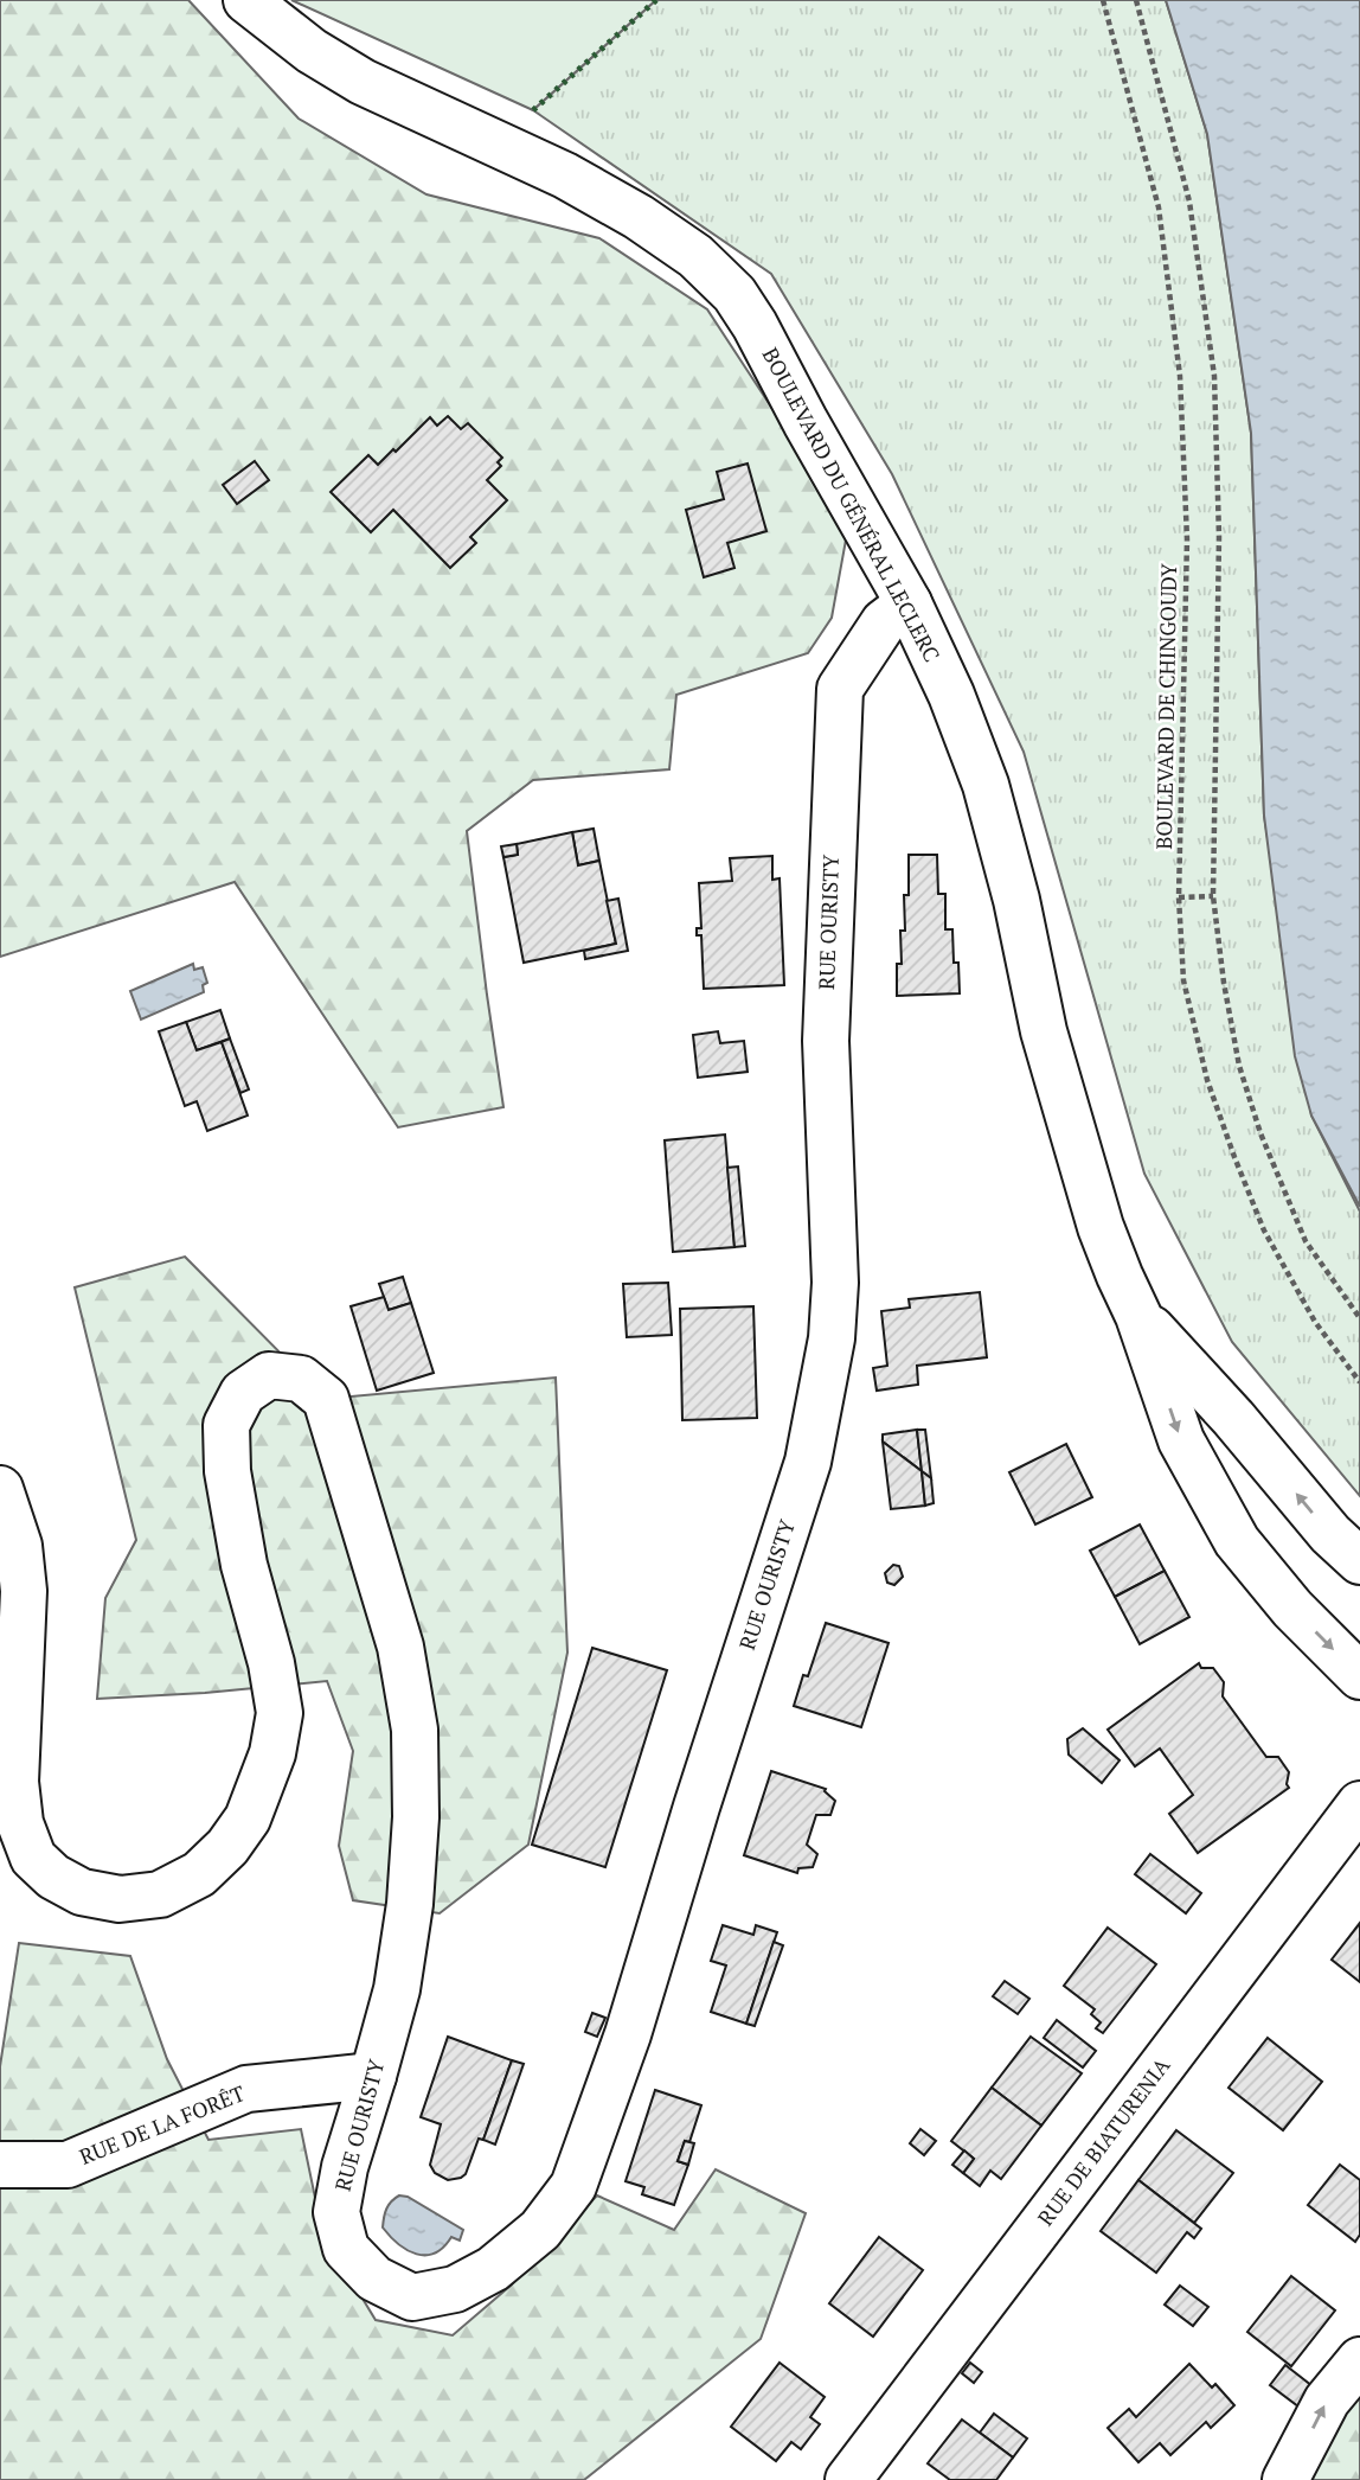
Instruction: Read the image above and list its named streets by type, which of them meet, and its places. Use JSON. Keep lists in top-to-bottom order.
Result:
{
  "streets": {
    "street": [
      "BOULEVARD DU GÉNÉRAL LECLERC",
      "RUE OURISTY",
      "RUE DE LA FORÊT",
      "RUE DE BIATURENIA"
    ],
    "path": ["BOULEVARD DE CHINGOUDY"]
  },
  "crossings": [
    ["BOULEVARD DU GÉNÉRAL LECLERC", "RUE OURISTY"],
    ["RUE OURISTY", "RUE DE LA FORÊT"]
  ]
}
